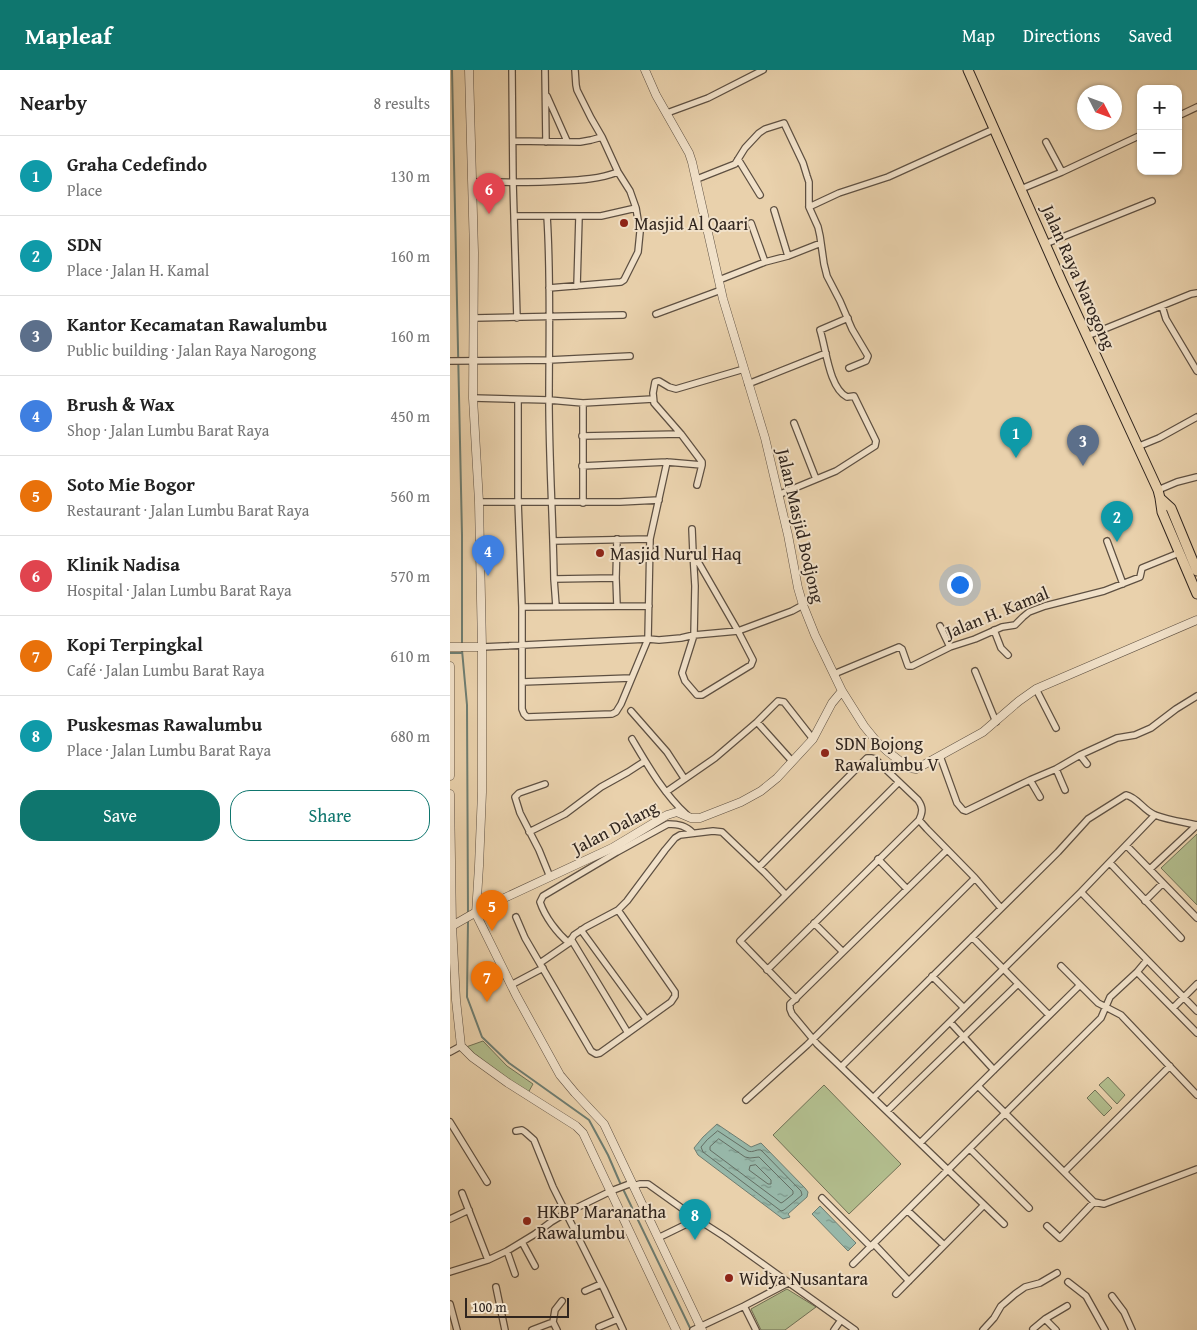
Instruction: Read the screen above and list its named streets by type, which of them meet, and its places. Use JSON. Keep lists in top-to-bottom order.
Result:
{
  "streets": {
    "main road": ["Jalan Raya Narogong"],
    "street": ["Jalan Masjid Bodjong", "Jalan H. Kamal", "Jalan Dalang"]
  },
  "crossings": [
    ["Jalan Raya Narogong", "Jalan H. Kamal"],
    ["Jalan Masjid Bodjong", "Jalan H. Kamal"],
    ["Jalan Masjid Bodjong", "Jalan Dalang"]
  ],
  "places": [
    "Masjid Al Qaari",
    "Masjid Nurul Haq",
    "SDN Bojong Rawalumbu V",
    "HKBP Maranatha Rawalumbu",
    "Widya Nusantara"
  ],
  "scale_bar": "100 m",
  "north": "bottom right",
  "page": {
    "header": "Mapleaf",
    "nav": ["Map", "Directions", "Saved"],
    "heading": ["Nearby", "8 results"],
    "map_buttons": ["+", "−"],
    "list": [
      {
        "mark": "1",
        "name": "Graha Cedefindo",
        "note": "Place",
        "value": "130 m"
      },
      {
        "mark": "2",
        "name": "SDN",
        "note": "Place · Jalan H. Kamal",
        "value": "160 m"
      },
      {
        "mark": "3",
        "name": "Kantor Kecamatan Rawalumbu",
        "note": "Public building · Jalan Raya Narogong",
        "value": "160 m"
      },
      {
        "mark": "4",
        "name": "Brush & Wax",
        "note": "Shop · Jalan Lumbu Barat Raya",
        "value": "450 m"
      },
      {
        "mark": "5",
        "name": "Soto Mie Bogor",
        "note": "Restaurant · Jalan Lumbu Barat Raya",
        "value": "560 m"
      },
      {
        "mark": "6",
        "name": "Klinik Nadisa",
        "note": "Hospital · Jalan Lumbu Barat Raya",
        "value": "570 m"
      },
      {
        "mark": "7",
        "name": "Kopi Terpingkal",
        "note": "Café · Jalan Lumbu Barat Raya",
        "value": "610 m"
      },
      {
        "mark": "8",
        "name": "Puskesmas Rawalumbu",
        "note": "Place · Jalan Lumbu Barat Raya",
        "value": "680 m"
      }
    ],
    "pins": [
      "6",
      "1",
      "3",
      "2",
      "4",
      "5",
      "7",
      "8"
    ],
    "buttons": ["Save", "Share"],
    "scale": "100 m"
  }
}
